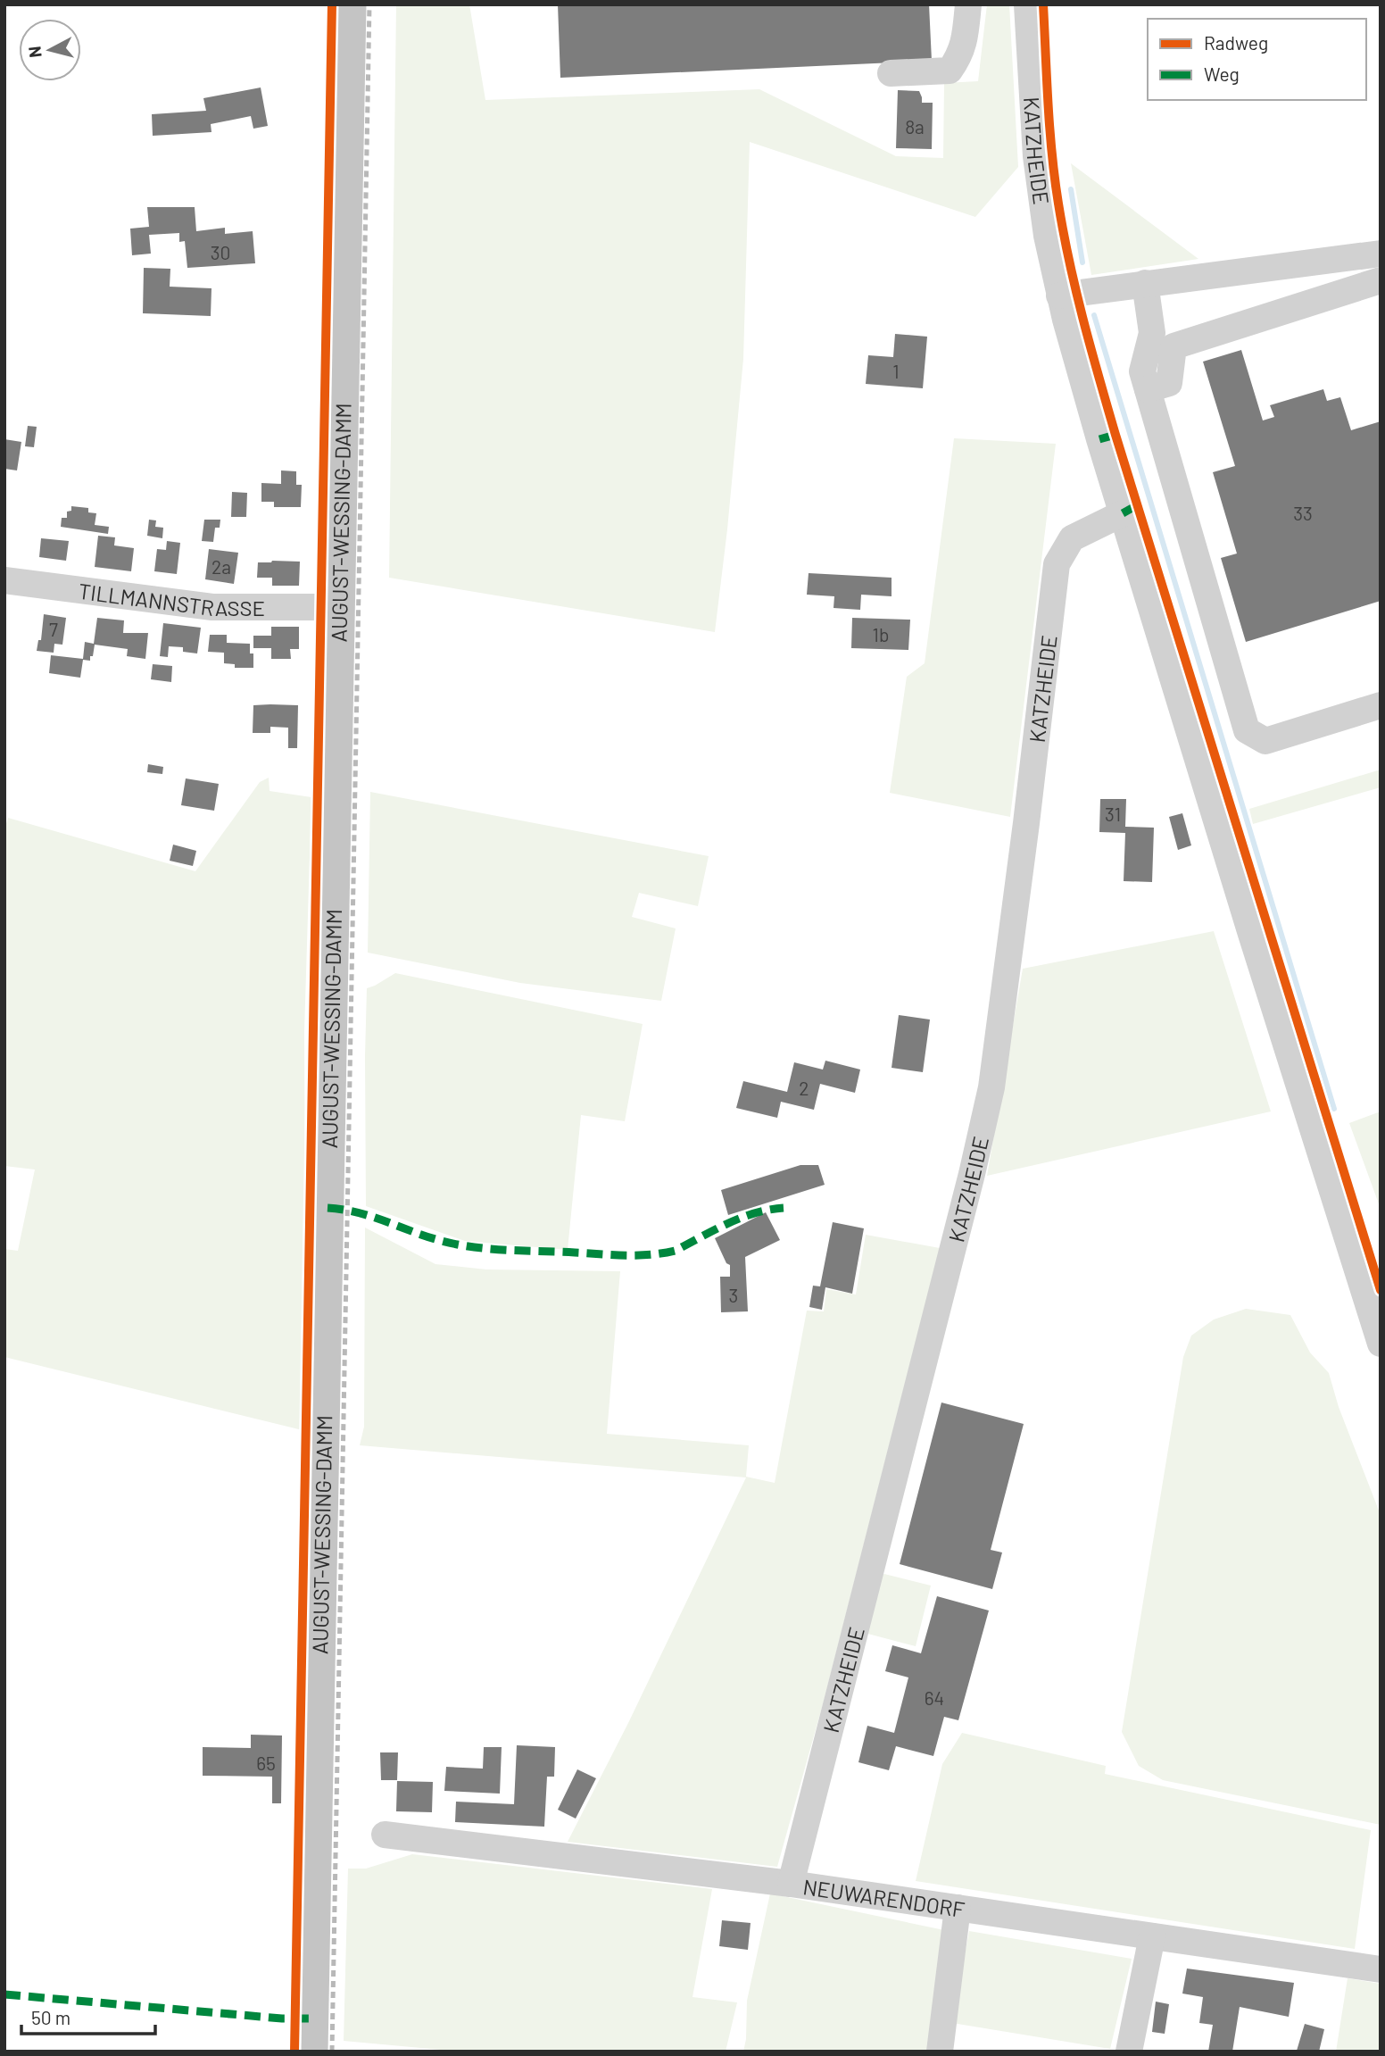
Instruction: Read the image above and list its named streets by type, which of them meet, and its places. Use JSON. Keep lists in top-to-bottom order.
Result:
{
  "streets": {
    "main road": ["AUGUST-WESSING-DAMM"],
    "street": ["KATZHEIDE", "TILLMANNSTRASSE", "NEUWARENDORF"]
  },
  "crossings": [
    ["KATZHEIDE", "NEUWARENDORF"],
    ["AUGUST-WESSING-DAMM", "TILLMANNSTRASSE"]
  ],
  "house_numbers": [
    "8a",
    "30",
    "1",
    "33",
    "2a",
    "7",
    "1b",
    "31",
    "2",
    "3",
    "64",
    "65"
  ],
  "legend": ["Radweg", "Weg"],
  "scale_bar": "50 m",
  "north": "left"
}
